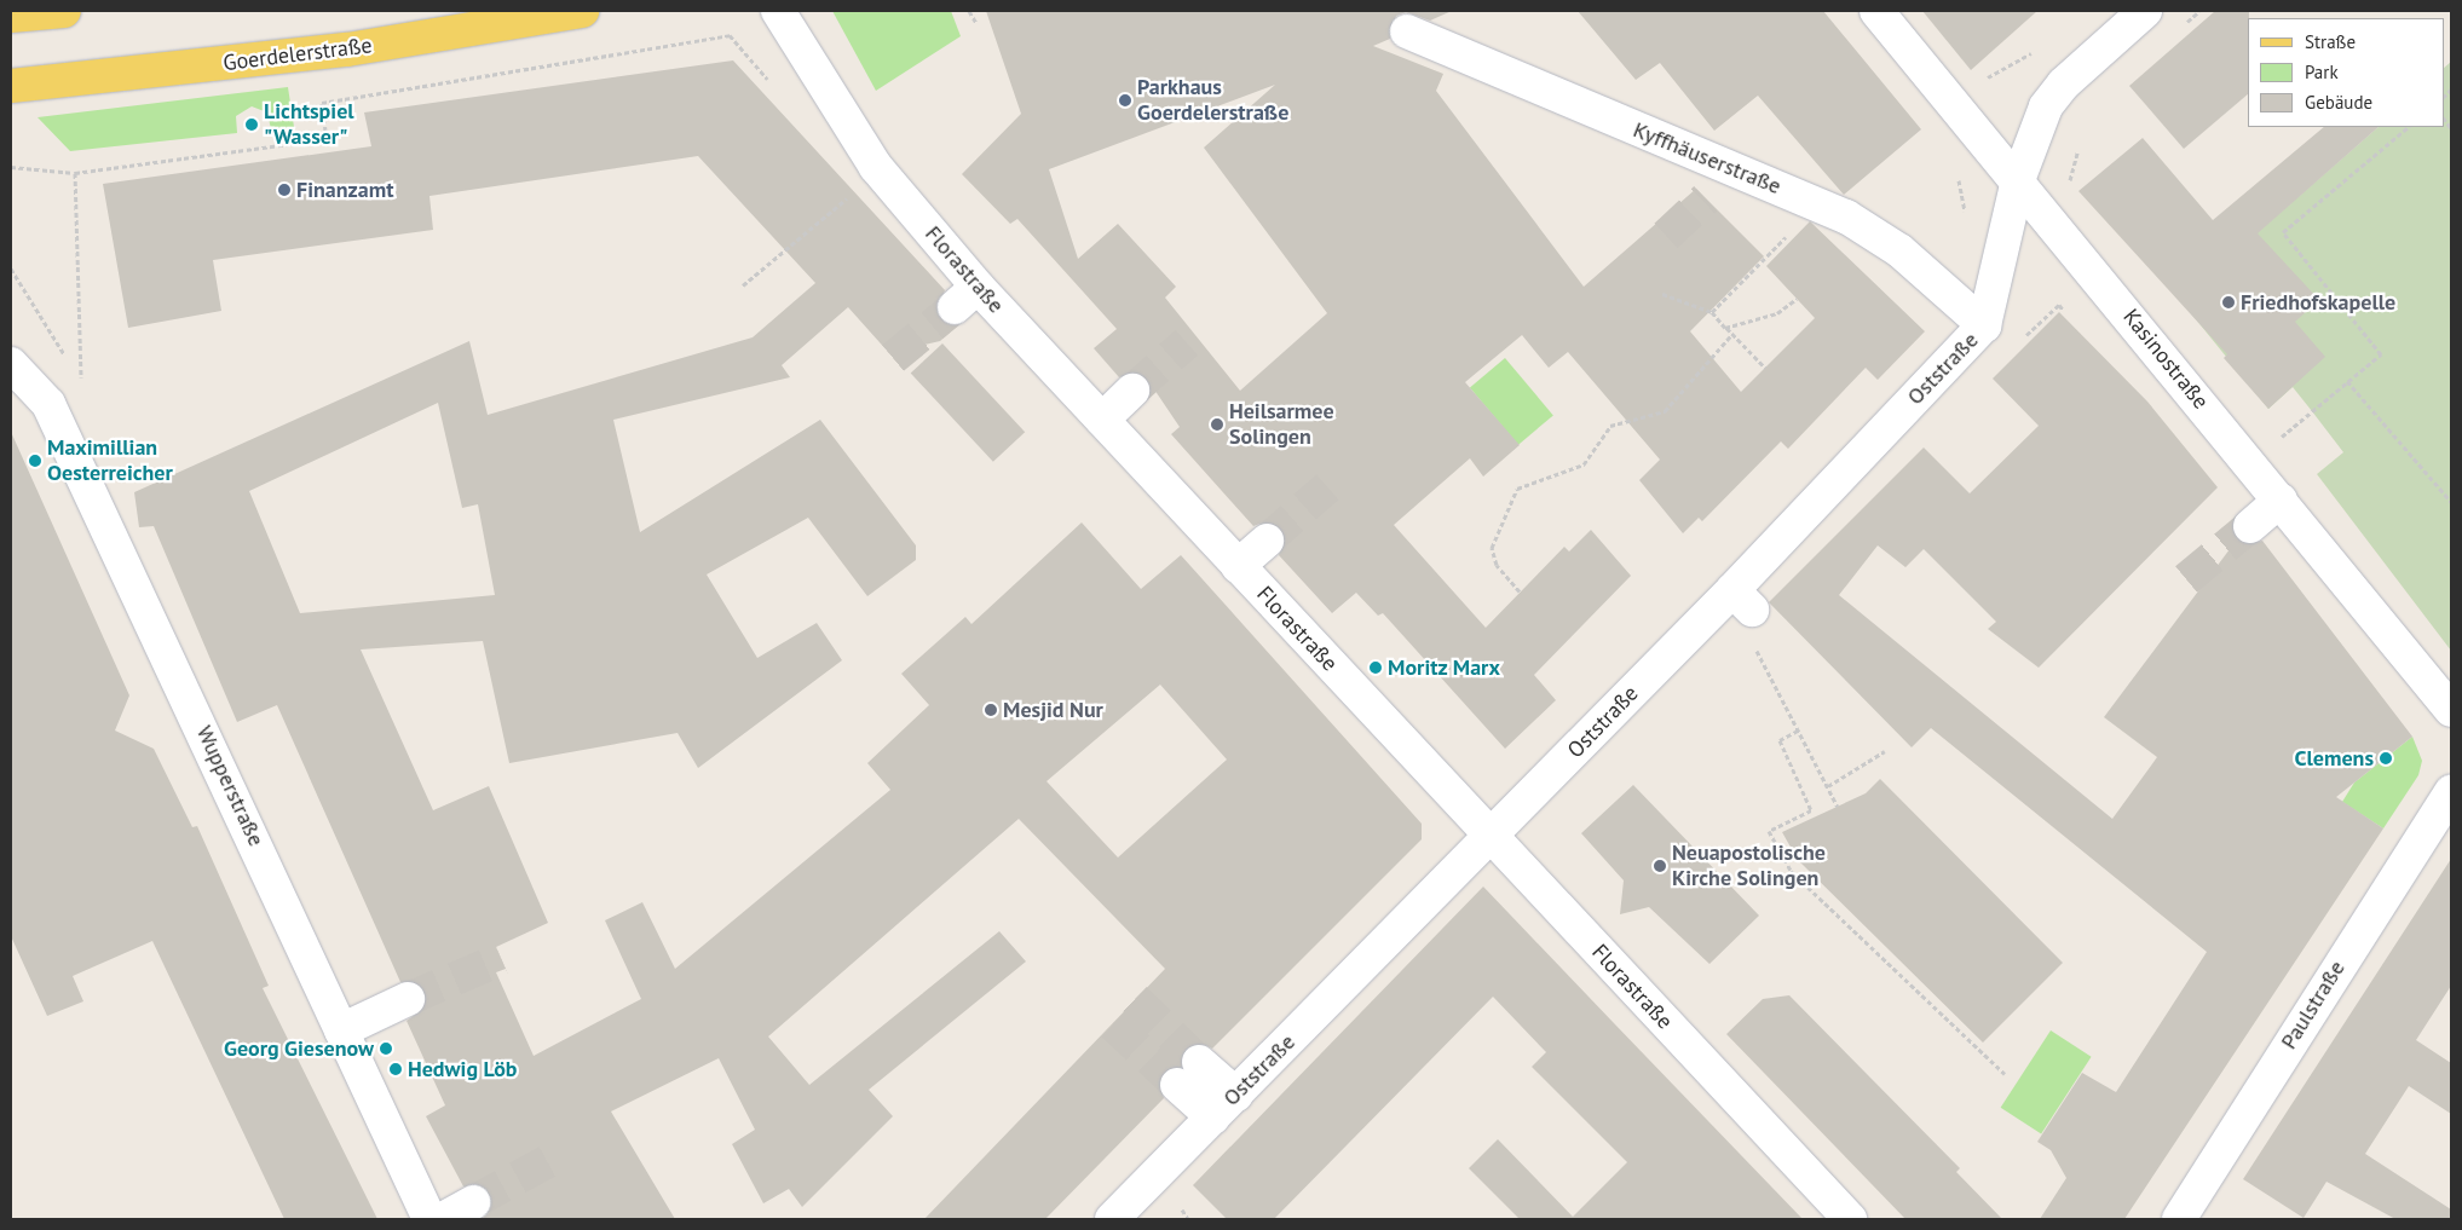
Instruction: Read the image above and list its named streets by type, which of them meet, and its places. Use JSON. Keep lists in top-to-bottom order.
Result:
{
  "streets": {
    "main road": ["Goerdelerstraße"],
    "street": [
      "Kyffhäuserstraße",
      "Florastraße",
      "Kasinostraße",
      "Oststraße",
      "Wupperstraße",
      "Paulstraße"
    ]
  },
  "crossings": [
    ["Kyffhäuserstraße", "Oststraße"],
    ["Florastraße", "Oststraße"],
    ["Kasinostraße", "Oststraße"]
  ],
  "places": [
    "Parkhaus Goerdelerstraße",
    "Lichtspiel \"Wasser\"",
    "Finanzamt",
    "Friedhofskapelle",
    "Heilsarmee Solingen",
    "Maximillian Oesterreicher",
    "Moritz Marx",
    "Mesjid Nur",
    "Clemens",
    "Neuapostolische Kirche Solingen",
    "Georg Giesenow",
    "Hedwig Löb"
  ],
  "legend": ["Straße", "Park", "Gebäude"]
}
